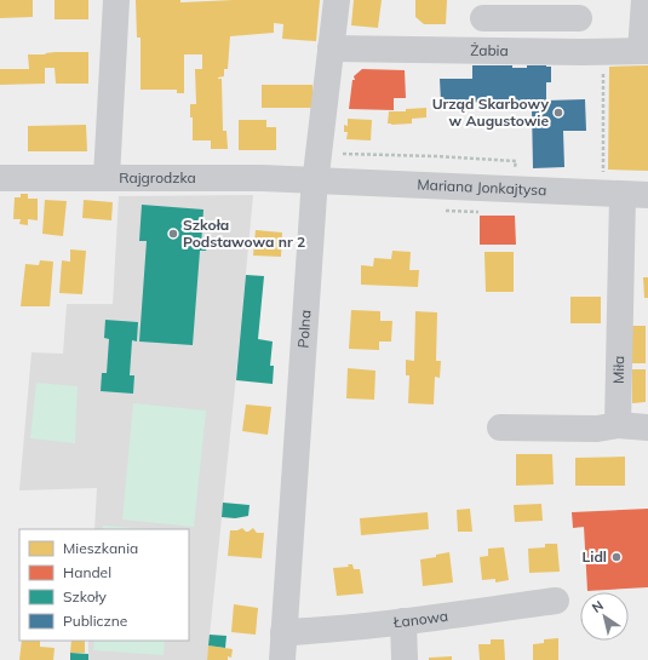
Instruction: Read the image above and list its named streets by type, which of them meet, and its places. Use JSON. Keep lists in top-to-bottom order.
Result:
{
  "streets": {
    "street": [
      "Żabia",
      "Rajgrodzka",
      "Mariana Jonkajtysa",
      "Polna",
      "Miła",
      "Łanowa"
    ]
  },
  "crossings": [
    ["Żabia", "Polna"],
    ["Rajgrodzka", "Mariana Jonkajtysa"],
    ["Rajgrodzka", "Polna"],
    ["Mariana Jonkajtysa", "Polna"],
    ["Mariana Jonkajtysa", "Miła"],
    ["Polna", "Łanowa"]
  ],
  "places": ["Urząd Skarbowy w Augustowie", "Szkoła Podstawowa nr 2", "Lidl"],
  "legend": [
    "Mieszkania",
    "Handel",
    "Szkoły",
    "Publiczne"
  ],
  "north": "top left"
}
